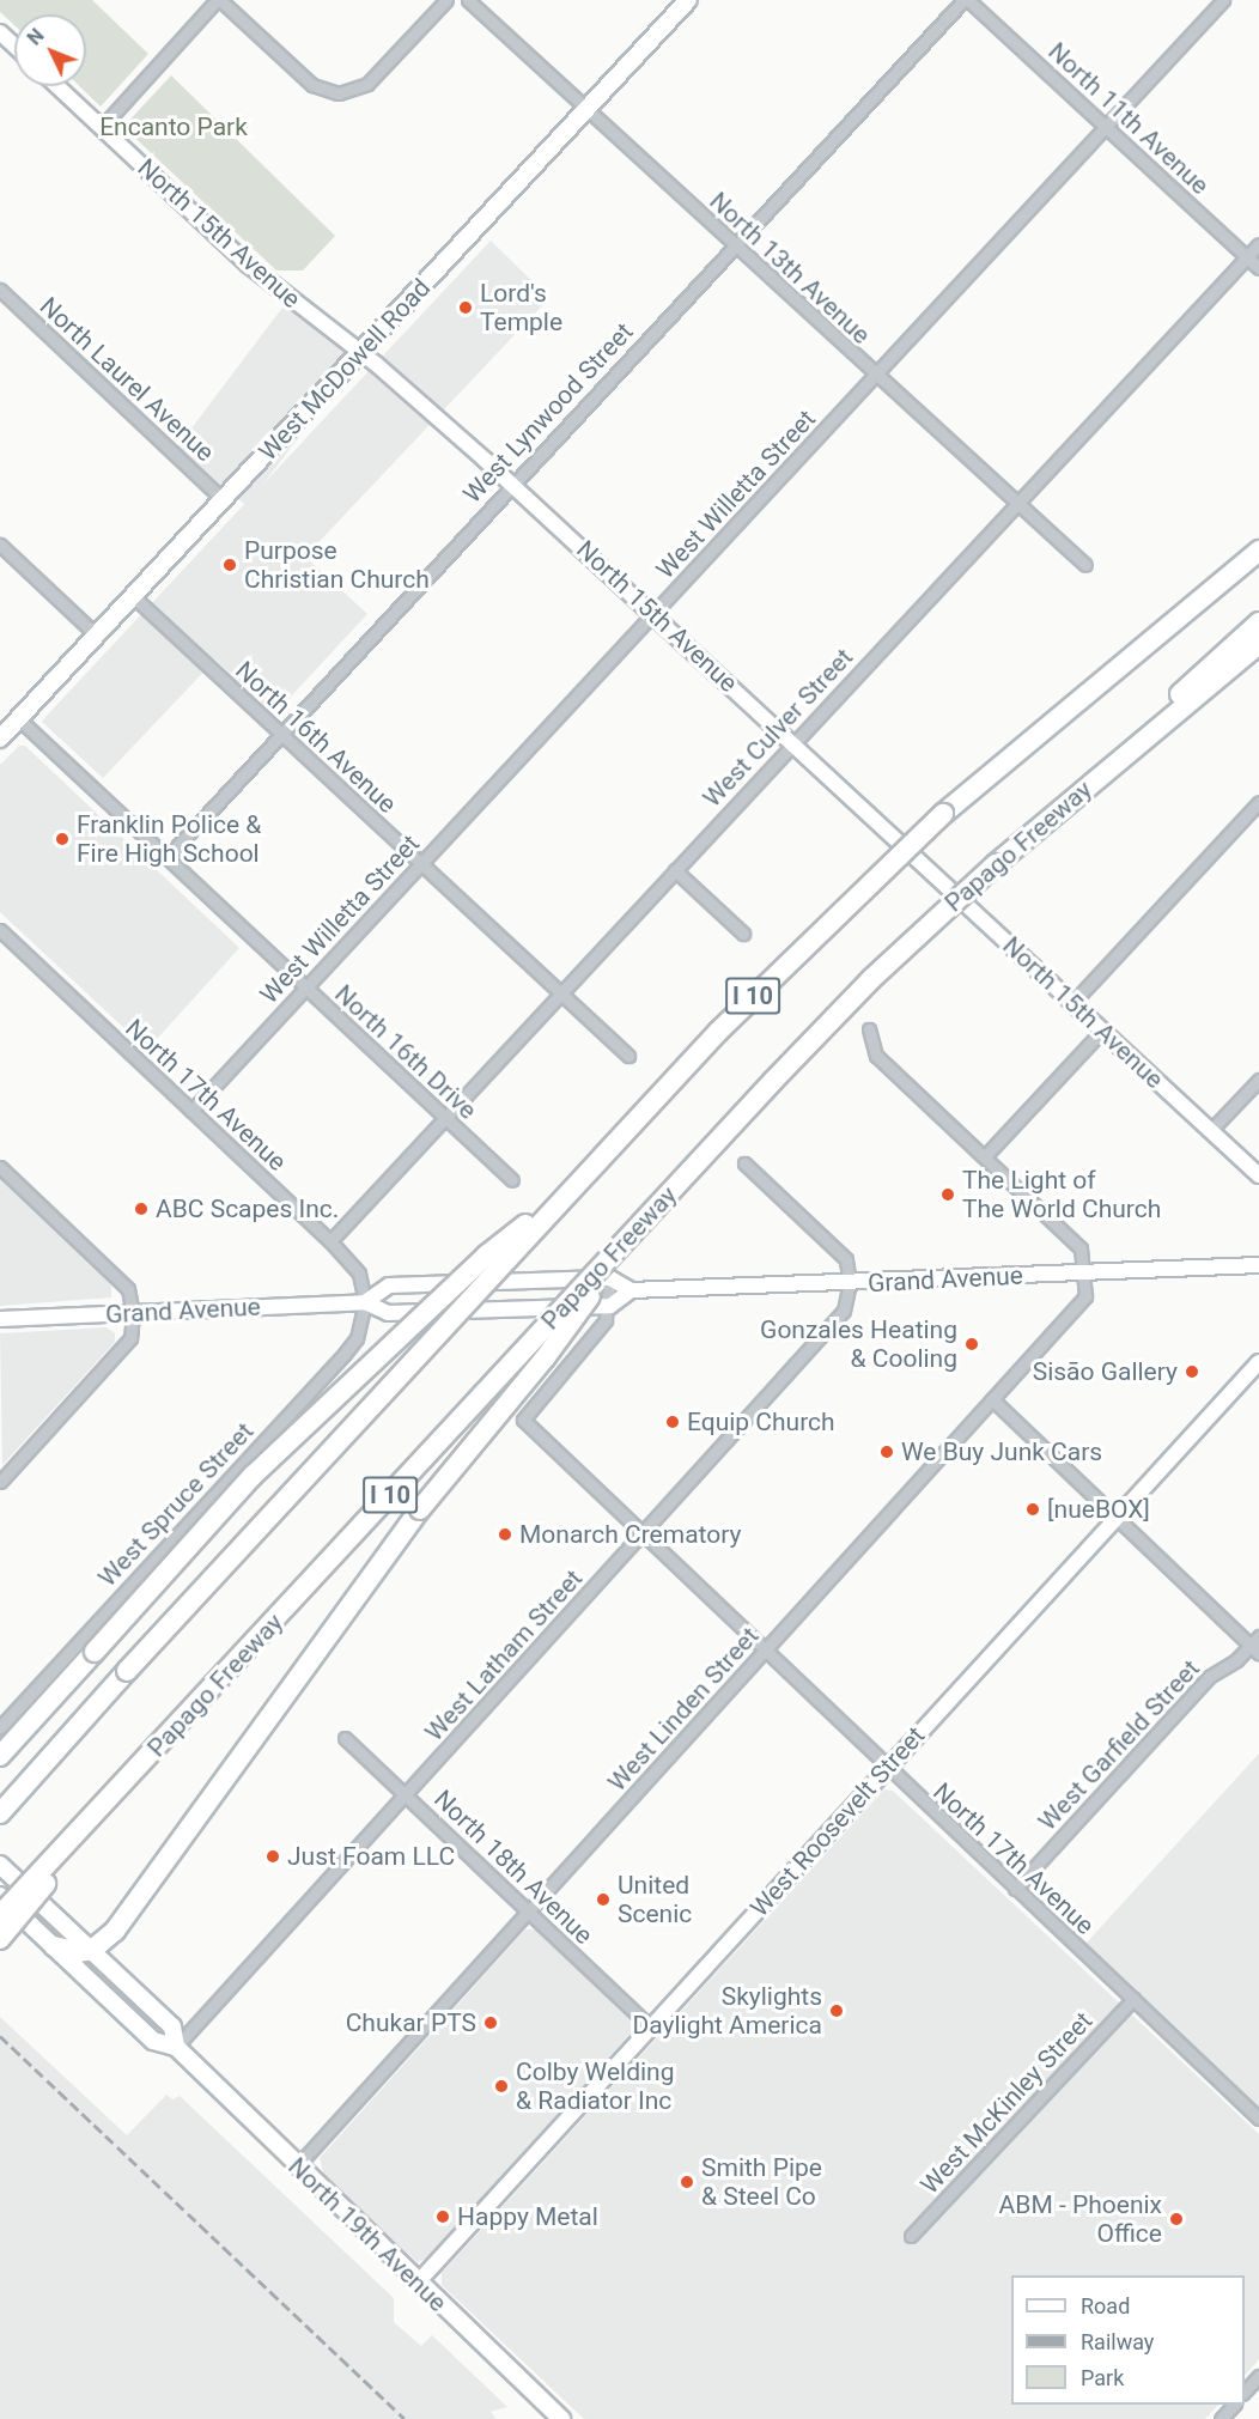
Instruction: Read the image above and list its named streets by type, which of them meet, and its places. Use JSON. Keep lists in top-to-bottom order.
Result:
{
  "streets": {
    "highway": ["Papago Freeway", "I 10"],
    "main road": ["West McDowell Road", "North 19th Avenue"],
    "street": [
      "North 11th Avenue",
      "North 15th Avenue",
      "North 13th Avenue",
      "North Laurel Avenue",
      "West Lynwood Street",
      "West Willetta Street",
      "West Culver Street",
      "North 16th Avenue",
      "North 16th Drive",
      "North 17th Avenue",
      "Grand Avenue",
      "West Spruce Street",
      "West Latham Street",
      "West Linden Street",
      "West Garfield Street",
      "West Roosevelt Street",
      "North 18th Avenue",
      "West McKinley Street"
    ]
  },
  "crossings": [
    ["North 11th Avenue", "West Lynwood Street"],
    ["North 11th Avenue", "West Willetta Street"],
    ["North 11th Avenue", "West Culver Street"],
    ["North 15th Avenue", "West McDowell Road"],
    ["North 15th Avenue", "West Lynwood Street"],
    ["North 15th Avenue", "West Willetta Street"],
    ["North 15th Avenue", "West Culver Street"],
    ["North 13th Avenue", "West McDowell Road"],
    ["North 13th Avenue", "West Lynwood Street"],
    ["North 13th Avenue", "West Willetta Street"],
    ["North 13th Avenue", "West Culver Street"],
    ["West McDowell Road", "North Laurel Avenue"],
    ["West McDowell Road", "North 16th Avenue"],
    ["West McDowell Road", "North 16th Drive"],
    ["West Lynwood Street", "North 16th Avenue"],
    ["West Lynwood Street", "North 16th Drive"],
    ["West Willetta Street", "North 16th Avenue"],
    ["West Willetta Street", "North 16th Drive"],
    ["West Willetta Street", "North 17th Avenue"],
    ["West Culver Street", "North 16th Avenue"],
    ["West Culver Street", "North 16th Drive"],
    ["West Culver Street", "North 17th Avenue"],
    ["North 17th Avenue", "Grand Avenue"],
    ["North 17th Avenue", "West Spruce Street"],
    ["North 17th Avenue", "West Latham Street"],
    ["North 17th Avenue", "West Linden Street"],
    ["North 17th Avenue", "West Garfield Street"],
    ["North 17th Avenue", "West Roosevelt Street"],
    ["North 17th Avenue", "West McKinley Street"],
    ["Grand Avenue", "West Spruce Street"],
    ["Grand Avenue", "West Latham Street"],
    ["Grand Avenue", "West Linden Street"],
    ["West Latham Street", "North 18th Avenue"],
    ["West Latham Street", "North 19th Avenue"],
    ["West Linden Street", "North 18th Avenue"],
    ["West Linden Street", "North 19th Avenue"],
    ["West Roosevelt Street", "North 18th Avenue"],
    ["West Roosevelt Street", "North 19th Avenue"]
  ],
  "parks": ["Encanto Park"],
  "places": [
    "Lord's Temple",
    "Purpose Christian Church",
    "Franklin Police & Fire High School",
    "The Light of The World Church",
    "ABC Scapes Inc.",
    "Gonzales Heating & Cooling",
    "Sisāo Gallery",
    "Equip Church",
    "We Buy Junk Cars",
    "[nueBOX]",
    "Monarch Crematory",
    "Just Foam LLC",
    "United Scenic",
    "Skylights Daylight America",
    "Chukar PTS",
    "Colby Welding & Radiator Inc",
    "Smith Pipe & Steel Co",
    "Happy Metal",
    "ABM - Phoenix Office"
  ],
  "legend": ["Road", "Railway", "Park"],
  "north": "top left"
}
